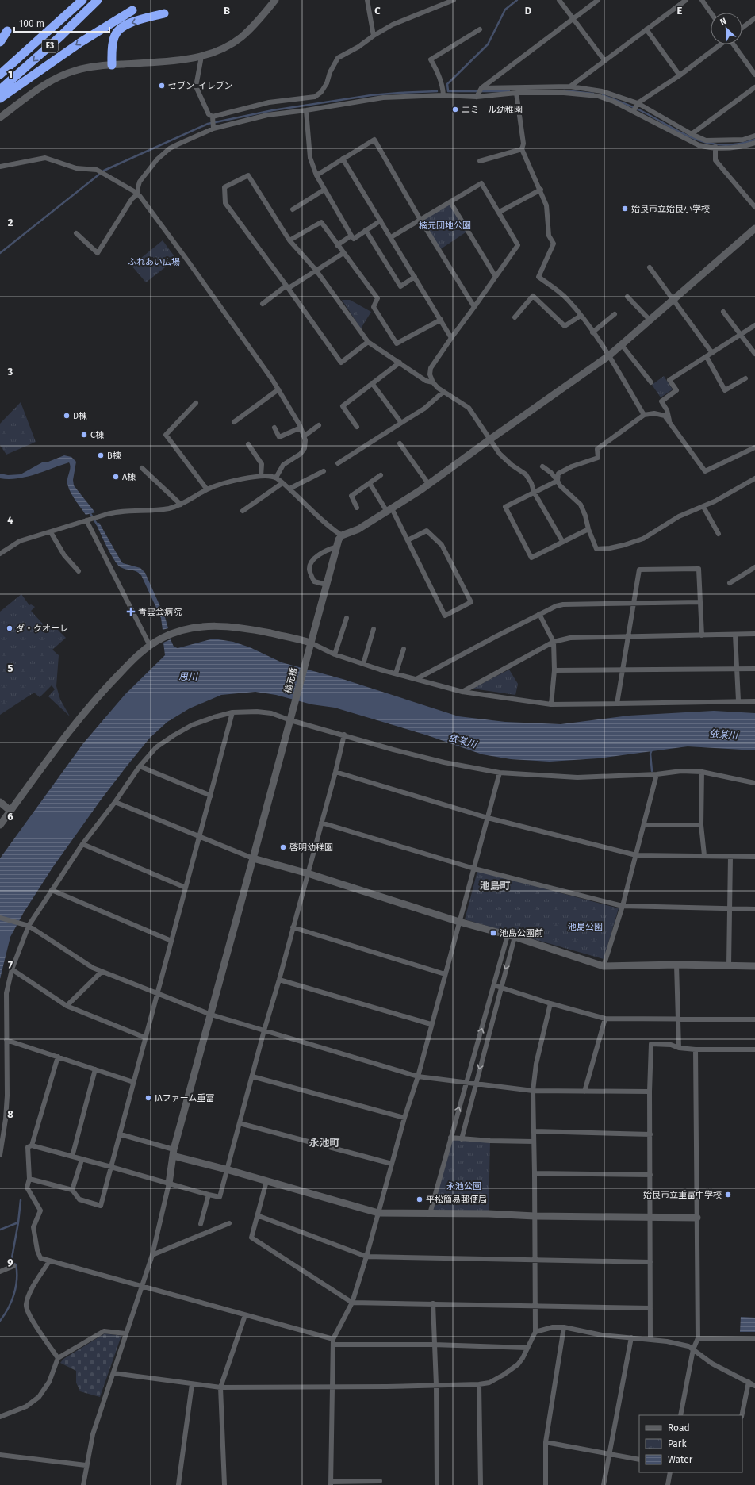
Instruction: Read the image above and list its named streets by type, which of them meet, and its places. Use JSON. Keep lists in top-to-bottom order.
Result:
{
  "streets": {
    "highway": ["E3"],
    "street": ["楠元橋"]
  },
  "districts": ["池島町", "永池町"],
  "water": ["思川", "依某川"],
  "parks": [
    "楠元団地公園",
    "ふれあい広場",
    "池島公園",
    "永池公園"
  ],
  "places": {
    "other": [
      "セブン-イレブン",
      "エミール幼稚園",
      "姶良市立姶良小学校",
      "D棟",
      "C棟",
      "B棟",
      "A棟",
      "ダ・クオーレ",
      "啓明幼稚園",
      "JAファーム重富",
      "姶良市立重富中学校",
      "平松簡易郵便局"
    ],
    "health": ["青雲会病院"],
    "transit": ["池島公園前"]
  },
  "legend": ["Road", "Park", "Water"],
  "scale_bar": "100 m",
  "north": "top left",
  "grid": {
    "columns": [
      "B",
      "C",
      "D",
      "E"
    ],
    "rows": [
      "1",
      "2",
      "3",
      "4",
      "5",
      "6",
      "7",
      "8",
      "9"
    ]
  }
}
